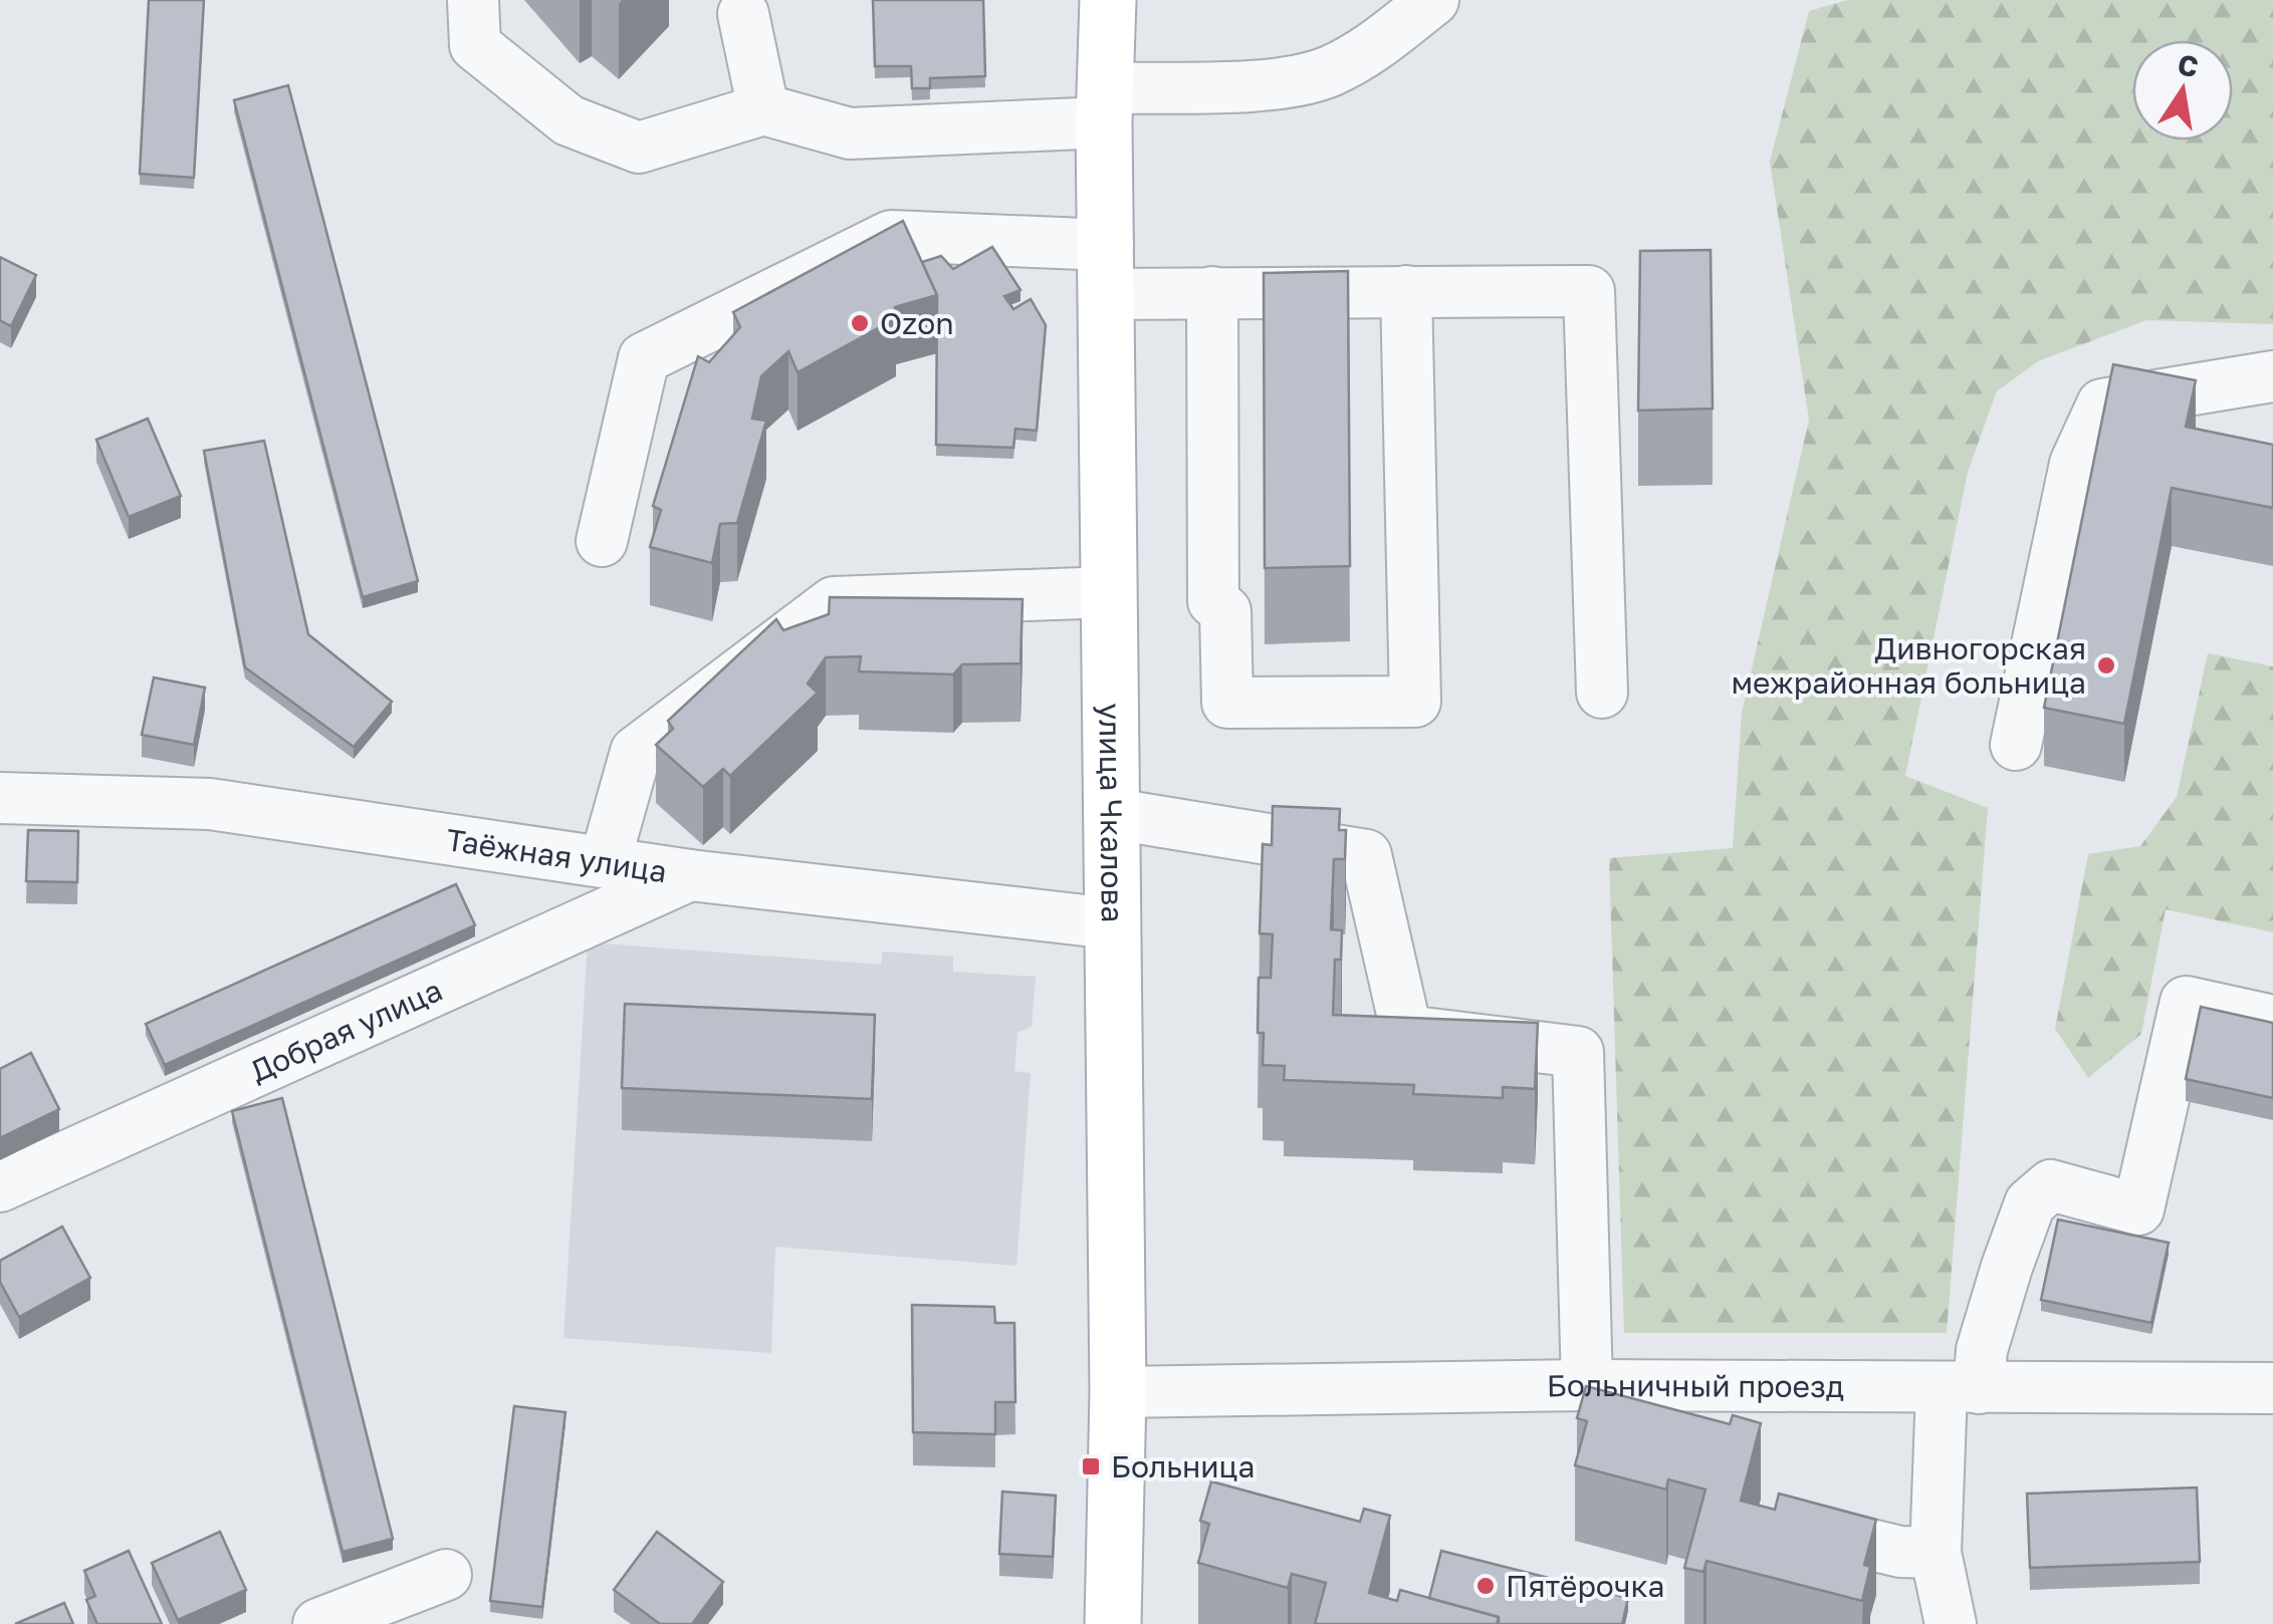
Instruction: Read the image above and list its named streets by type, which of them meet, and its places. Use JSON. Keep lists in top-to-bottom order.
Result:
{
  "streets": {
    "main road": ["улица Чкалова"],
    "street": ["Таёжная улица", "Добрая улица", "Больничный проезд"]
  },
  "crossings": [
    ["улица Чкалова", "Таёжная улица"],
    ["улица Чкалова", "Больничный проезд"],
    ["Таёжная улица", "Добрая улица"]
  ],
  "places": {
    "other": ["Ozon", "Дивногорская межрайонная больница", "Пятёрочка"],
    "transit": ["Больница"]
  },
  "north": "top"
}
